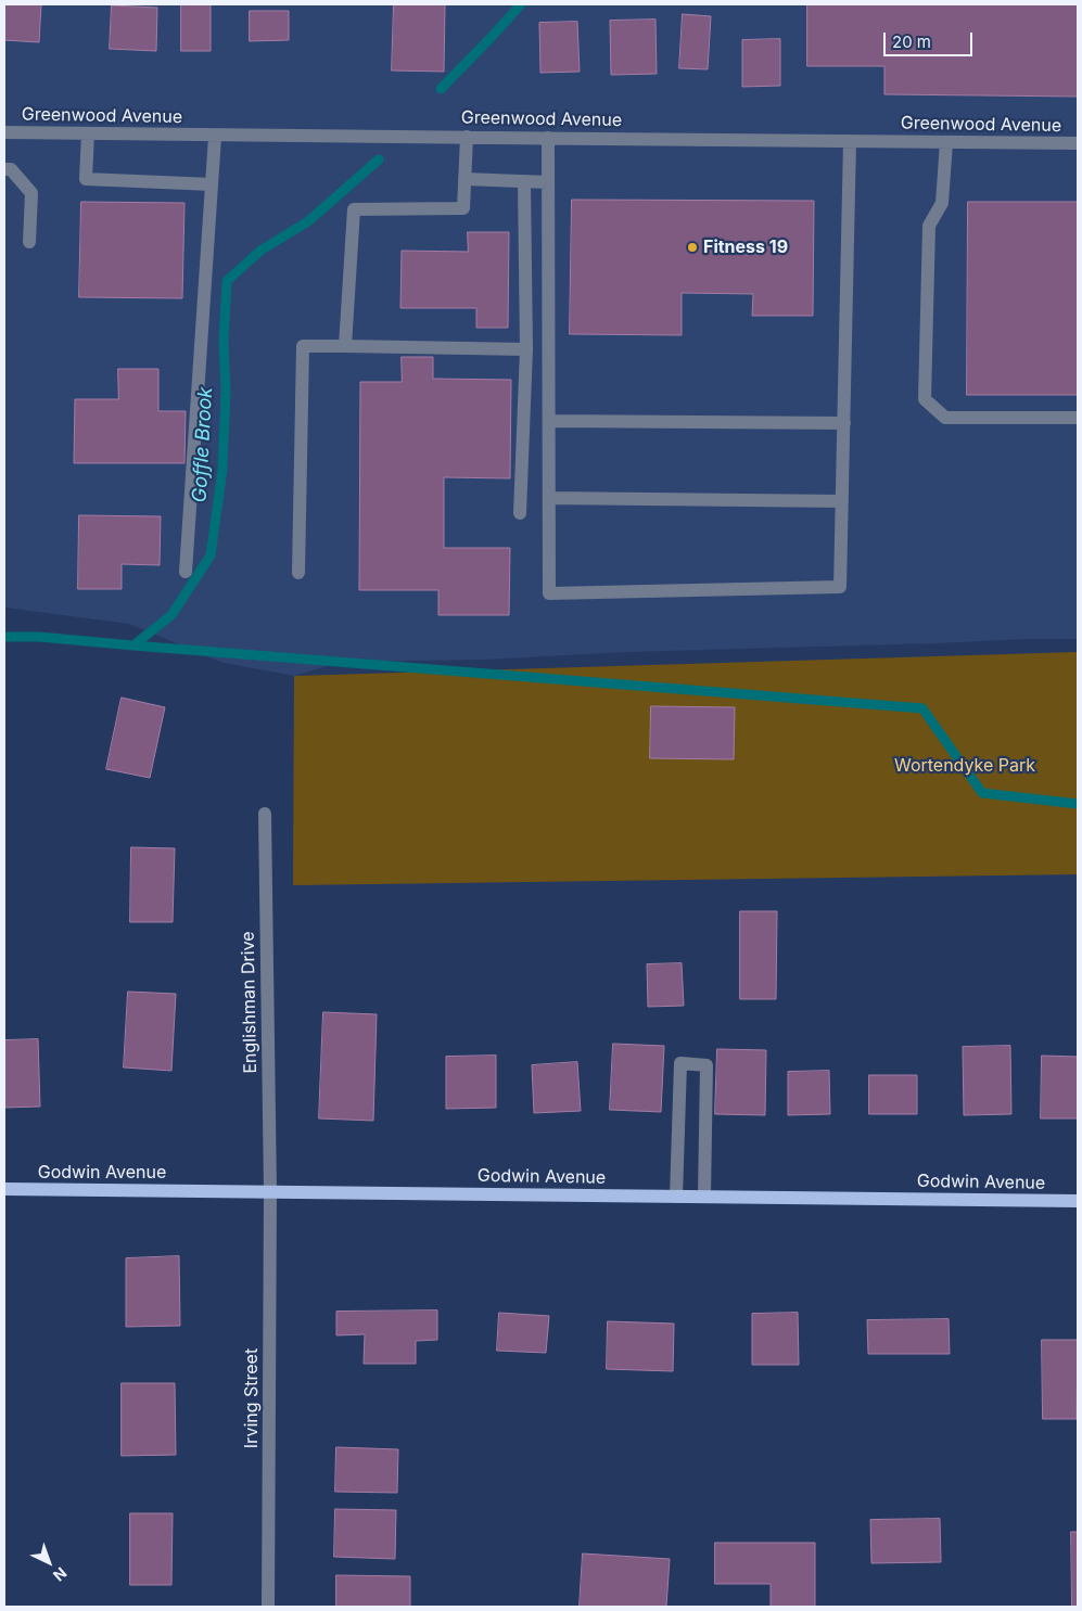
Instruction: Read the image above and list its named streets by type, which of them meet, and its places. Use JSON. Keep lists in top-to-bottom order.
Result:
{
  "streets": {
    "main road": ["Godwin Avenue"],
    "street": ["Greenwood Avenue", "Englishman Drive", "Irving Street"]
  },
  "crossings": [
    ["Englishman Drive", "Godwin Avenue"],
    ["Englishman Drive", "Irving Street"],
    ["Godwin Avenue", "Irving Street"]
  ],
  "water": ["Goffle Brook"],
  "parks": ["Wortendyke Park"],
  "places": ["Fitness 19"],
  "scale_bar": "20 m",
  "north": "bottom right"
}
